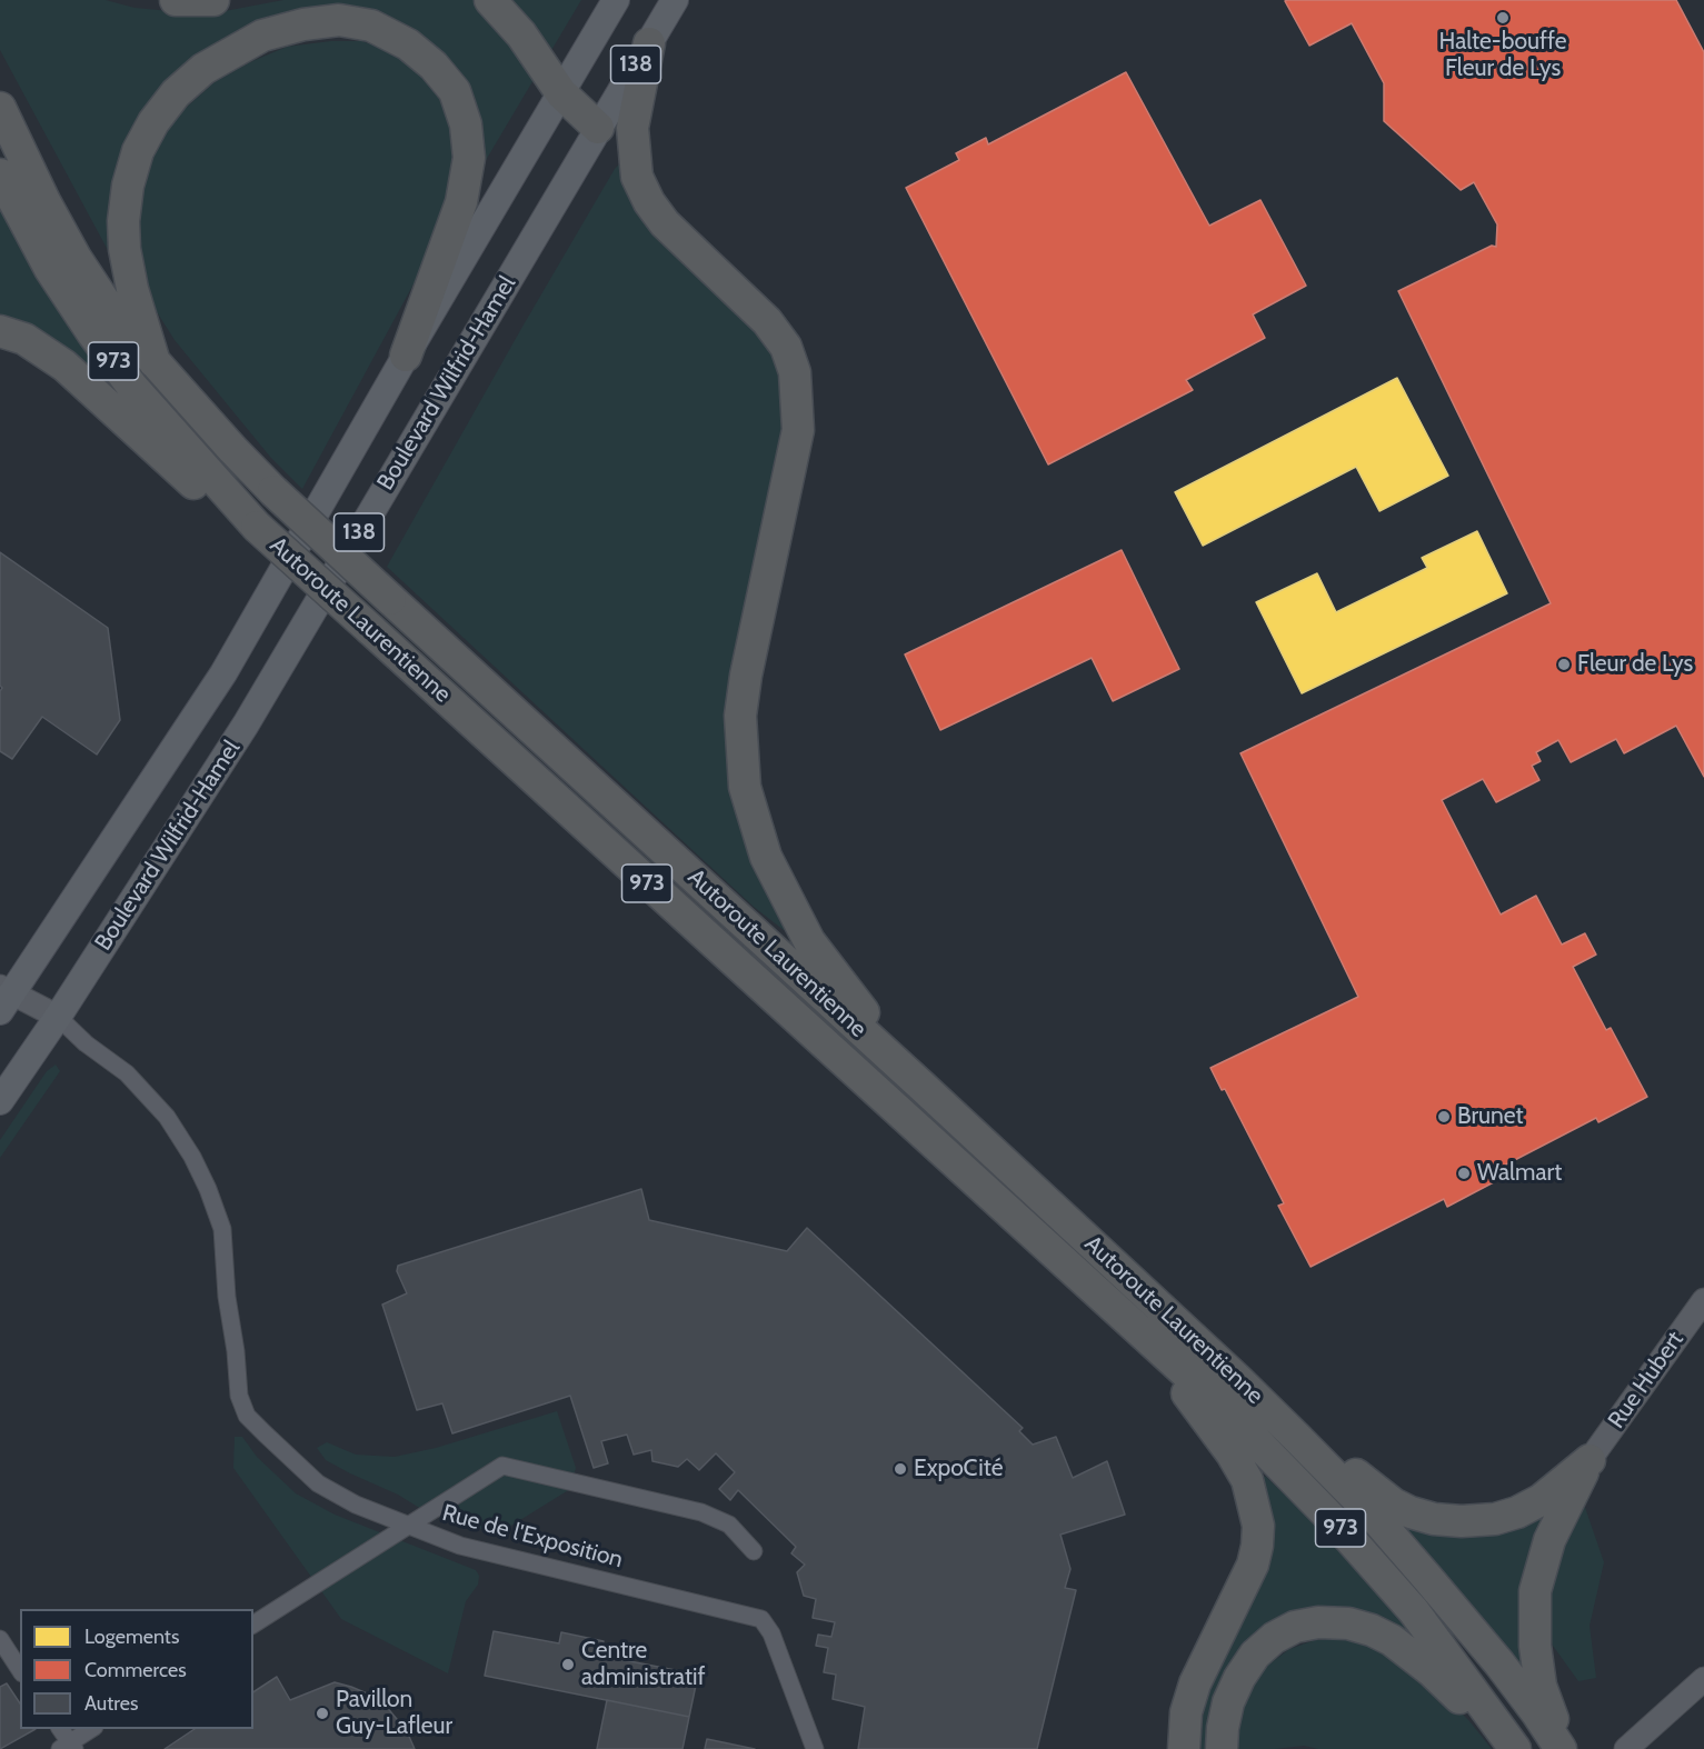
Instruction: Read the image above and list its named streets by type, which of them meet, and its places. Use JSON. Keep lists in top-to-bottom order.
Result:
{
  "streets": {
    "highway": ["973", "Autoroute Laurentienne"],
    "main road": ["138", "Boulevard Wilfrid-Hamel"],
    "street": ["Rue Hubert", "Rue de l'Exposition"]
  },
  "crossings": [
    ["Boulevard Wilfrid-Hamel", "Rue de l'Exposition"]
  ],
  "places": [
    "Halte-bouffe Fleur de Lys",
    "Fleur de Lys",
    "Brunet",
    "Walmart",
    "ExpoCité",
    "Centre administratif",
    "Pavillon Guy-Lafleur"
  ],
  "legend": ["Logements", "Commerces", "Autres"]
}
